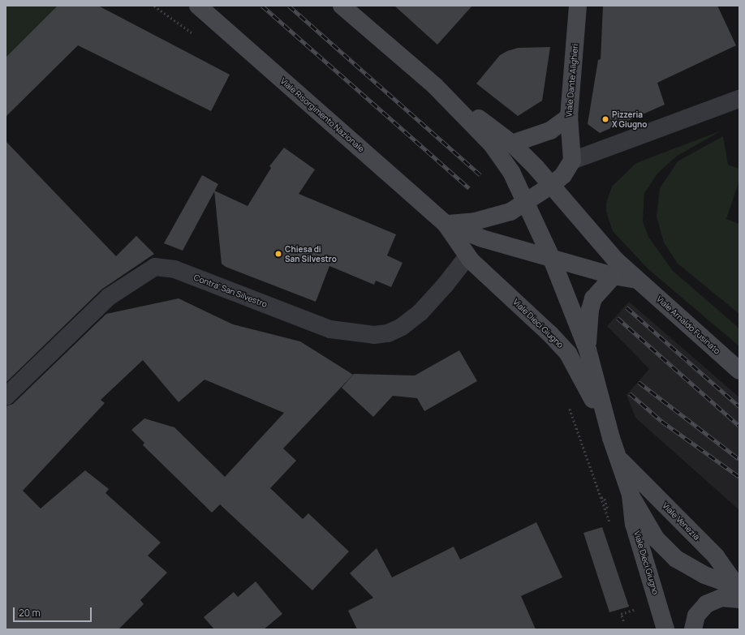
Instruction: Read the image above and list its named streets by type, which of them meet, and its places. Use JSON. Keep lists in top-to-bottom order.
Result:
{
  "streets": {
    "main road": [
      "Viale Dante Alighieri",
      "Viale Risorgimento Nazionale",
      "Viale Dieci Giugno",
      "Viale Arnaldo Fusinato",
      "Viale Venezia"
    ],
    "street": ["Contra' San Silvestro"]
  },
  "crossings": [
    ["Viale Risorgimento Nazionale", "Viale Dieci Giugno"],
    ["Contra' San Silvestro", "Viale Dieci Giugno"],
    ["Viale Dieci Giugno", "Viale Venezia"]
  ],
  "places": ["Pizzeria X Giugno", "Chiesa di San Silvestro"],
  "scale_bar": "20 m"
}
